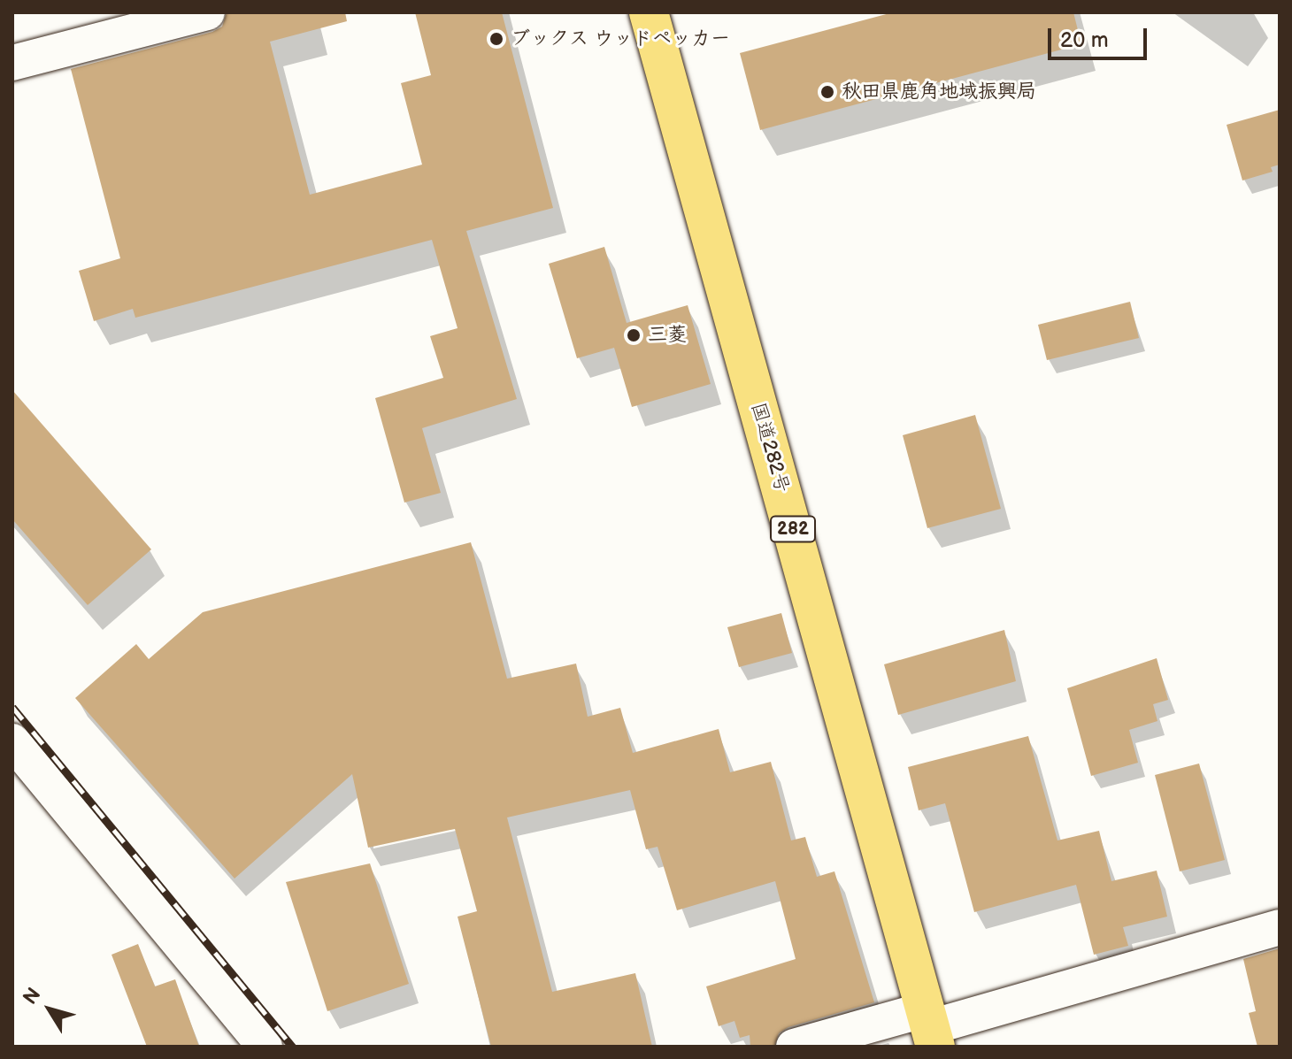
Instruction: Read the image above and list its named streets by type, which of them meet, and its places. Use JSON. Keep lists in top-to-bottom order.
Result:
{
  "streets": {
    "highway": ["国道282号", "282"]
  },
  "places": ["ブックス ウッドペッカー", "秋田県鹿角地域振興局", "三菱"],
  "scale_bar": "20 m",
  "north": "top left"
}
